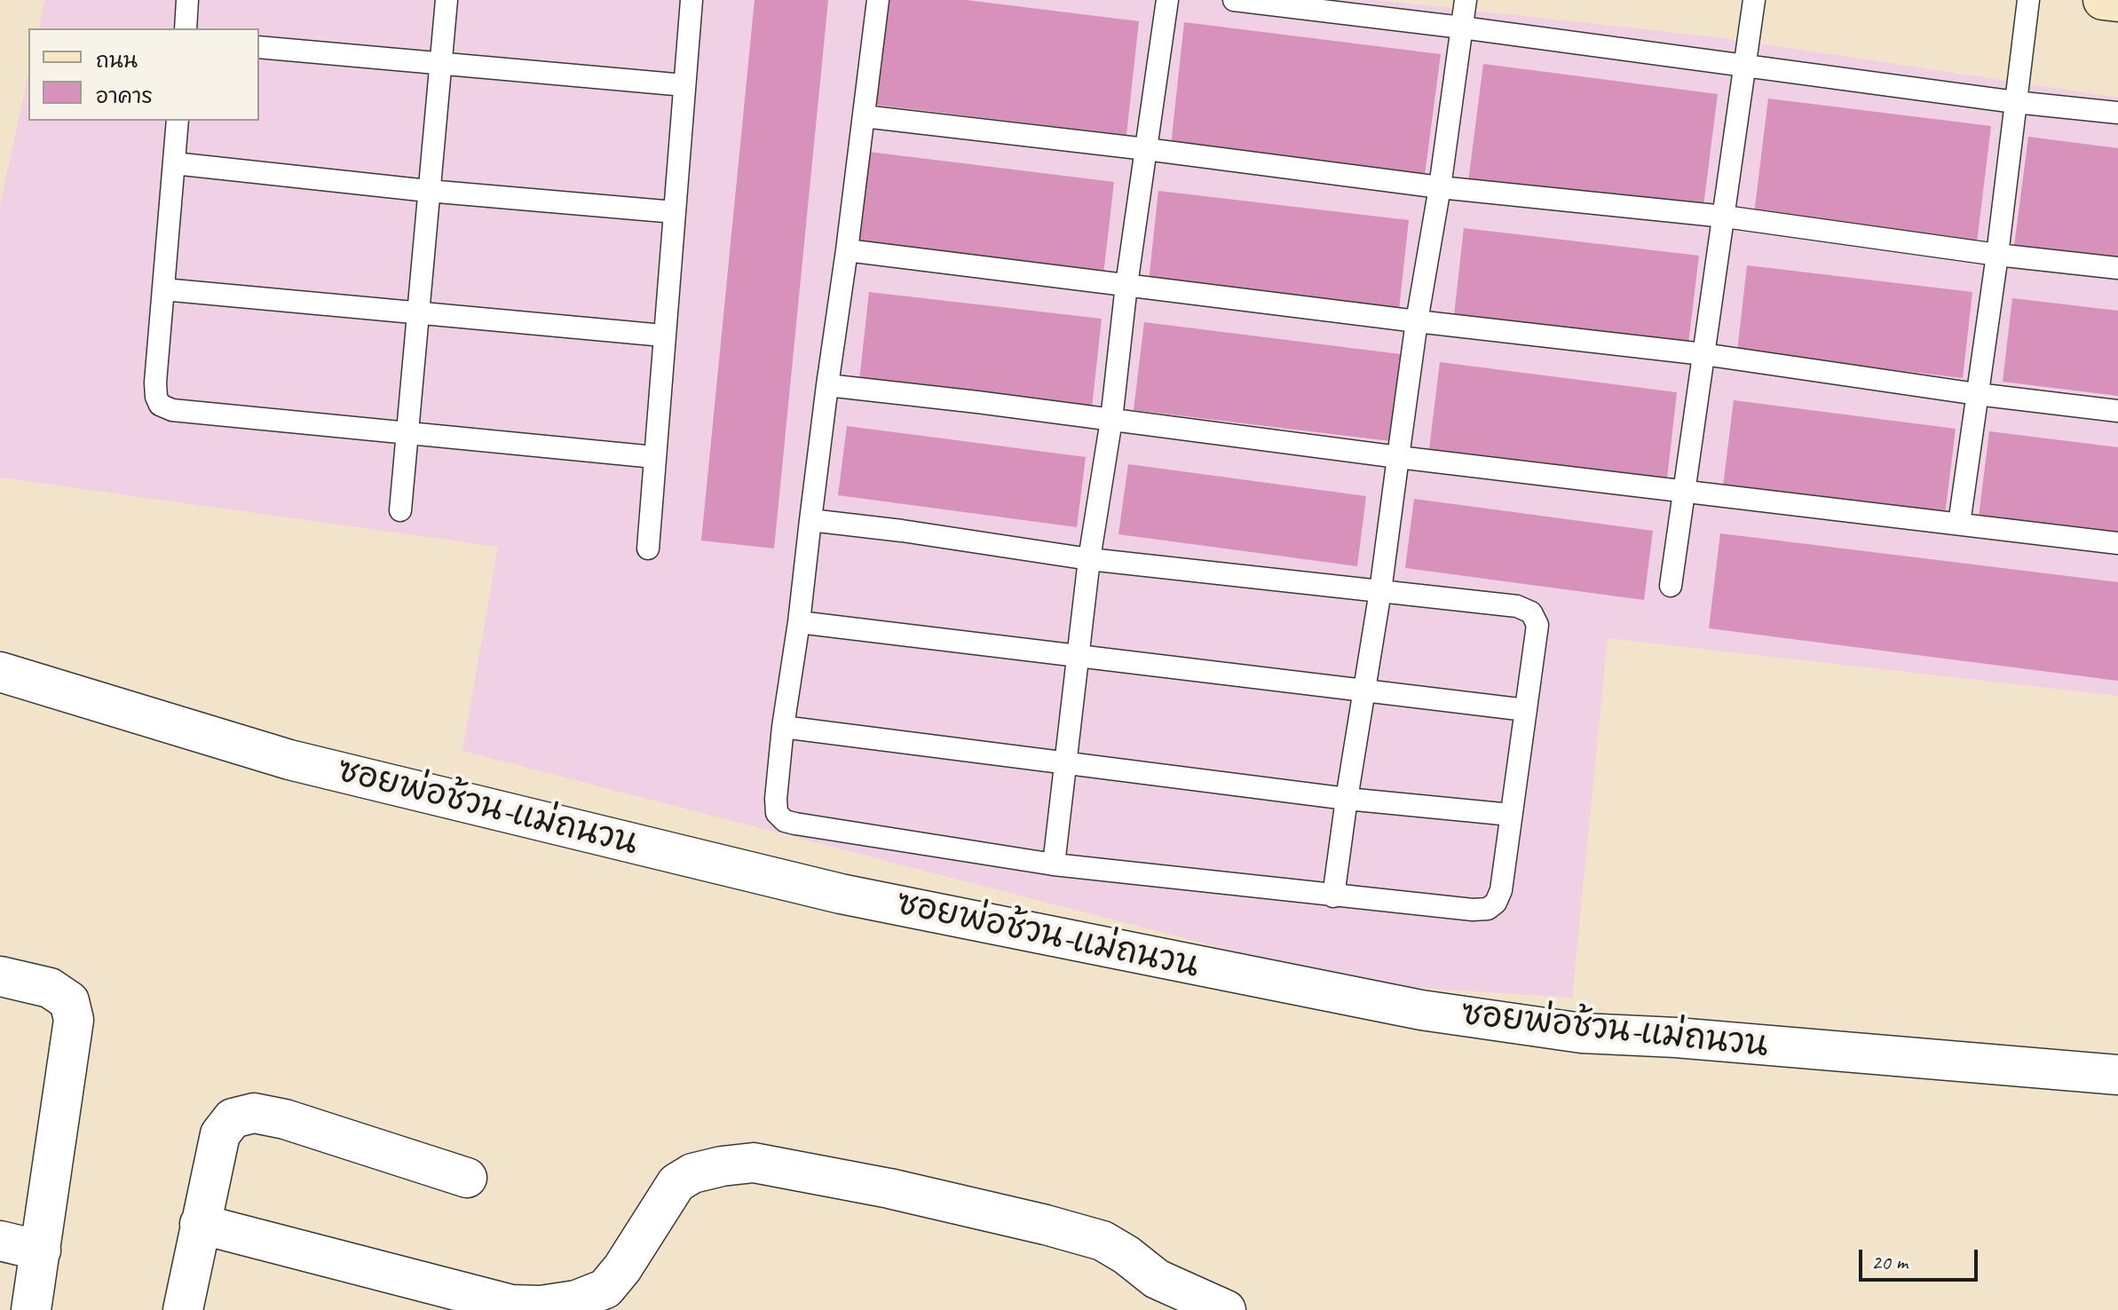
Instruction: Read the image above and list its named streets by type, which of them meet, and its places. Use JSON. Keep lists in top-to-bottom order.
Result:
{
  "streets": {
    "street": ["ซอยพ่อช้วน-แม่ถนวน"]
  },
  "legend": ["ถนน", "อาคาร"],
  "scale_bar": "20 m"
}
